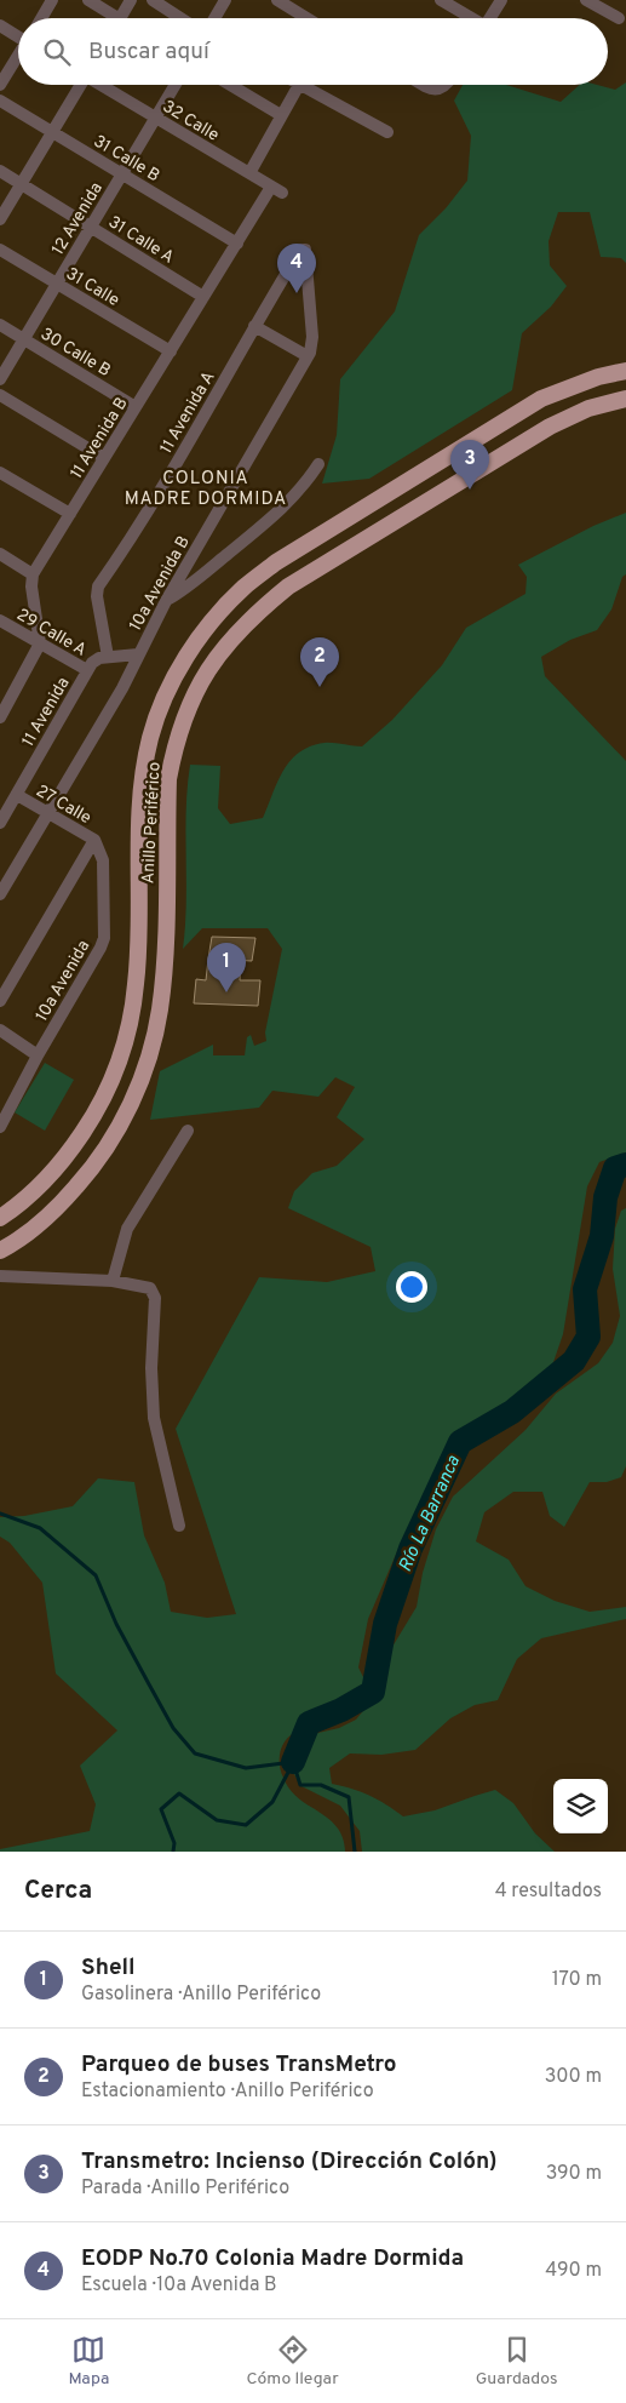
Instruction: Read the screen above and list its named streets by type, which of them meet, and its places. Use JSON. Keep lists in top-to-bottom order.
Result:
{
  "streets": {
    "highway": ["Anillo Periférico"],
    "street": [
      "32 Calle",
      "31 Calle B",
      "12 Avenida",
      "31 Calle A",
      "31 Calle",
      "30 Calle B",
      "11 Avenida A",
      "11 Avenida B",
      "10a Avenida B",
      "29 Calle A",
      "11 Avenida",
      "27 Calle",
      "10a Avenida"
    ]
  },
  "crossings": [
    ["32 Calle", "12 Avenida"],
    ["32 Calle", "11 Avenida B"],
    ["31 Calle B", "12 Avenida"],
    ["31 Calle B", "11 Avenida B"],
    ["12 Avenida", "31 Calle A"],
    ["12 Avenida", "31 Calle"],
    ["12 Avenida", "30 Calle B"],
    ["31 Calle A", "11 Avenida B"],
    ["31 Calle", "11 Avenida B"],
    ["30 Calle B", "11 Avenida B"],
    ["11 Avenida A", "10a Avenida B"],
    ["11 Avenida A", "29 Calle A"],
    ["11 Avenida A", "11 Avenida"],
    ["10a Avenida B", "29 Calle A"],
    ["10a Avenida B", "27 Calle"],
    ["29 Calle A", "11 Avenida"],
    ["11 Avenida", "27 Calle"],
    ["27 Calle", "10a Avenida"]
  ],
  "districts": ["COLONIA MADRE DORMIDA"],
  "water": ["Río La Barranca"],
  "page": {
    "search": "Buscar aquí",
    "pins": [
      "4",
      "3",
      "2",
      "1"
    ],
    "heading": ["Cerca", "4 resultados"],
    "list": [
      {
        "mark": "1",
        "name": "Shell",
        "note": "Gasolinera · Anillo Periférico",
        "value": "170 m"
      },
      {
        "mark": "2",
        "name": "Parqueo de buses TransMetro",
        "note": "Estacionamiento · Anillo Periférico",
        "value": "300 m"
      },
      {
        "mark": "3",
        "name": "Transmetro: Incienso (Dirección Colón)",
        "note": "Parada · Anillo Periférico",
        "value": "390 m"
      },
      {
        "mark": "4",
        "name": "EODP No.70 Colonia Madre Dormida",
        "note": "Escuela · 10a Avenida B",
        "value": "490 m"
      }
    ],
    "nav": ["Mapa", "Cómo llegar", "Guardados"]
  }
}
